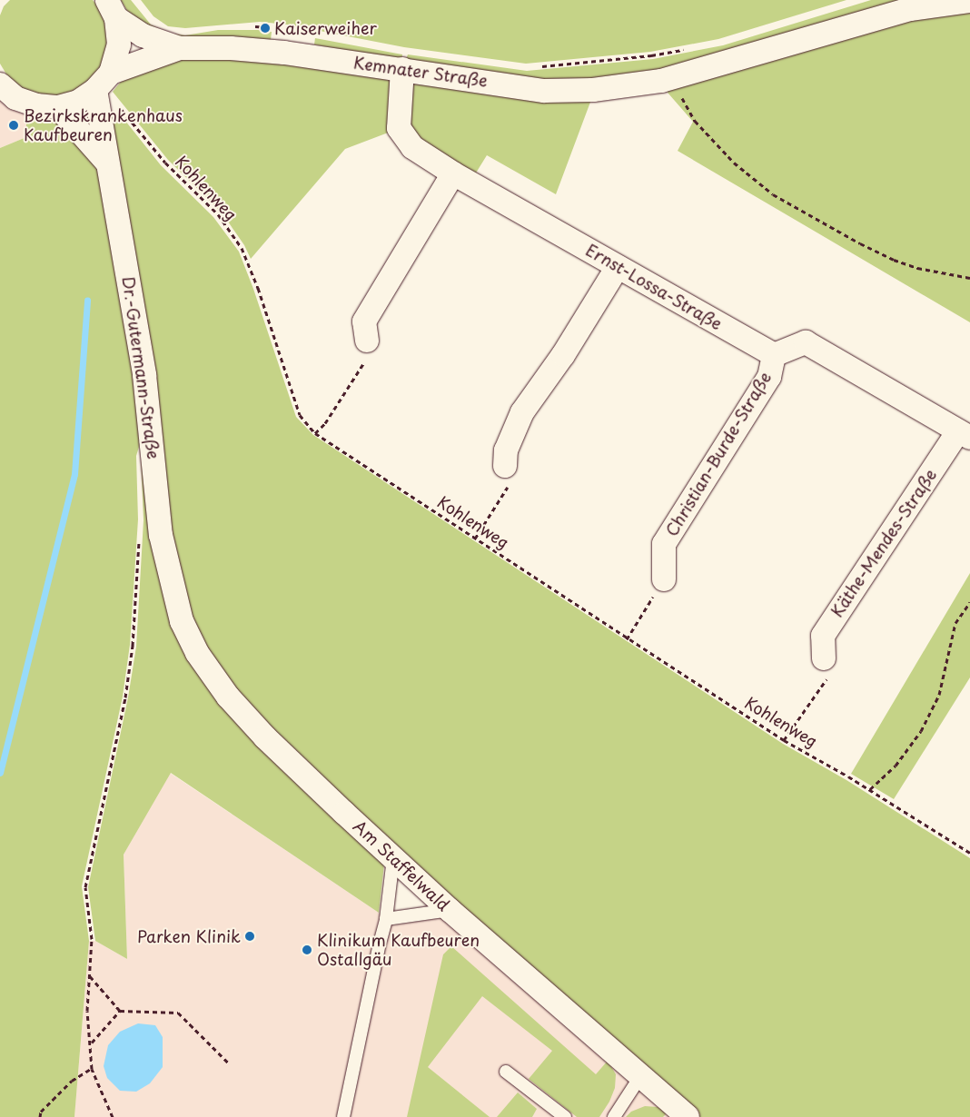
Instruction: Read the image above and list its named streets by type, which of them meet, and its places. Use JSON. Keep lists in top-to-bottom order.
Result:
{
  "streets": {
    "street": [
      "Kemnater Straße",
      "Ernst-Lossa-Straße",
      "Dr.-Gutermann-Straße",
      "Christian-Burde-Straße",
      "Käthe-Mendes-Straße",
      "Am Staffelwald"
    ],
    "path": ["Kohlenweg"]
  },
  "crossings": [
    ["Kemnater Straße", "Kohlenweg"],
    ["Kemnater Straße", "Ernst-Lossa-Straße"],
    ["Kemnater Straße", "Dr.-Gutermann-Straße"],
    ["Kohlenweg", "Dr.-Gutermann-Straße"],
    ["Ernst-Lossa-Straße", "Christian-Burde-Straße"],
    ["Dr.-Gutermann-Straße", "Am Staffelwald"]
  ],
  "places": [
    "Kaiserweiher",
    "Bezirkskrankenhaus Kaufbeuren",
    "Parken Klinik",
    "Klinikum Kaufbeuren Ostallgäu"
  ]
}
